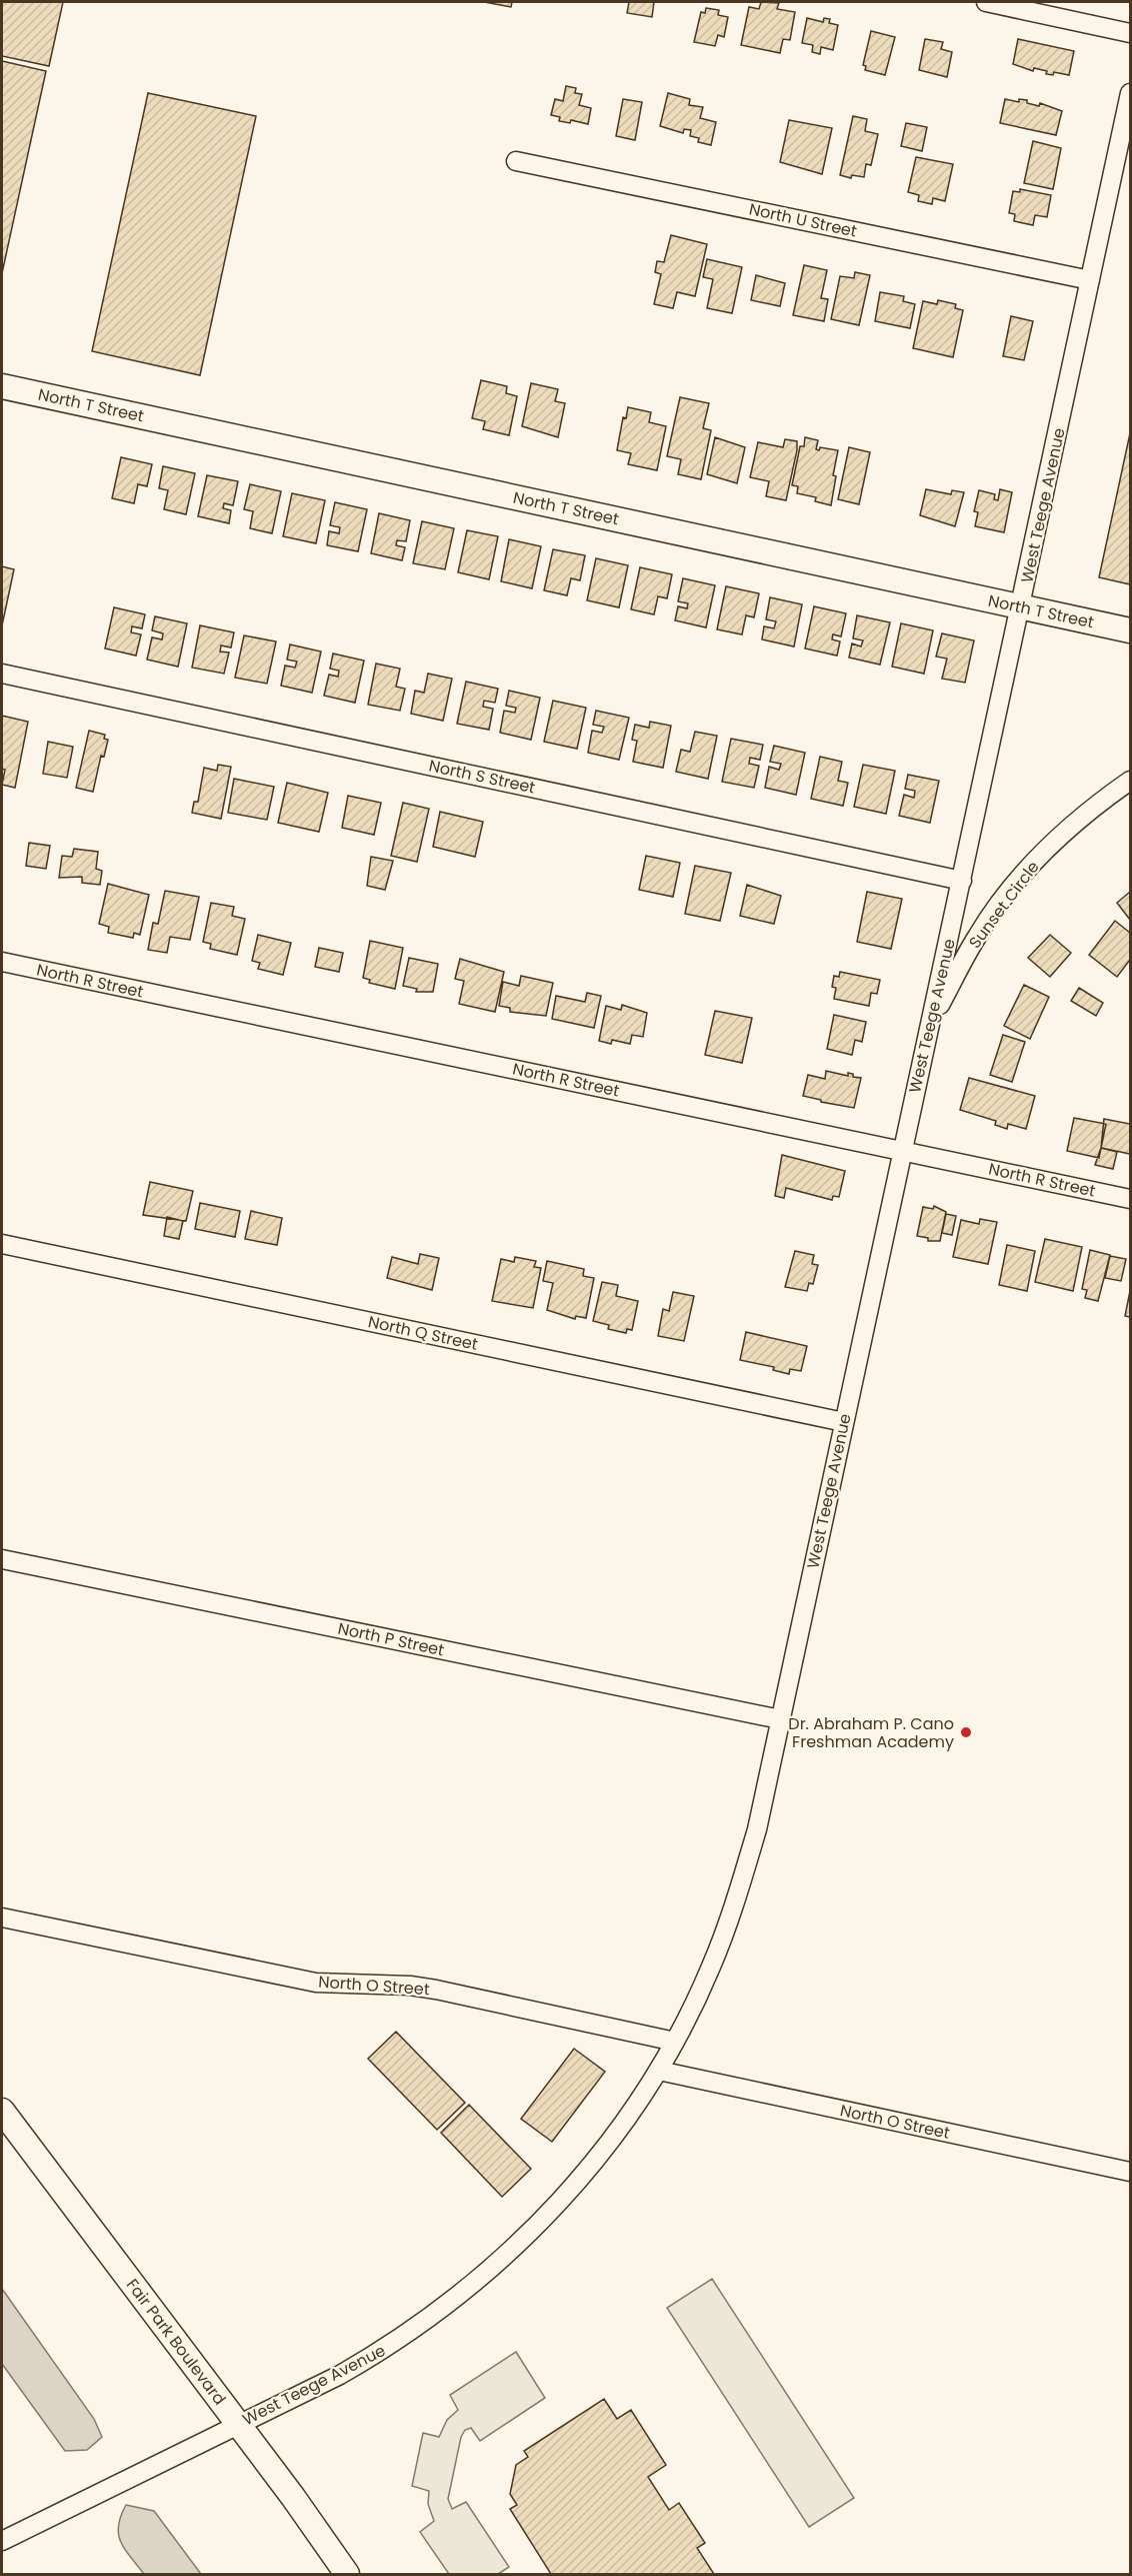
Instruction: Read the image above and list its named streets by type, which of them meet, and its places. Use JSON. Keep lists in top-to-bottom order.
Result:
{
  "streets": {
    "street": [
      "North U Street",
      "North T Street",
      "West Teege Avenue",
      "North S Street",
      "Sunset Circle",
      "North R Street",
      "North Q Street",
      "North P Street",
      "North O Street",
      "Fair Park Boulevard"
    ]
  },
  "crossings": [
    ["North U Street", "West Teege Avenue"],
    ["North T Street", "West Teege Avenue"],
    ["West Teege Avenue", "North S Street"],
    ["West Teege Avenue", "Sunset Circle"],
    ["West Teege Avenue", "North R Street"],
    ["West Teege Avenue", "North Q Street"],
    ["West Teege Avenue", "North P Street"],
    ["West Teege Avenue", "North O Street"],
    ["West Teege Avenue", "Fair Park Boulevard"]
  ],
  "places": ["Dr. Abraham P. Cano Freshman Academy"]
}
